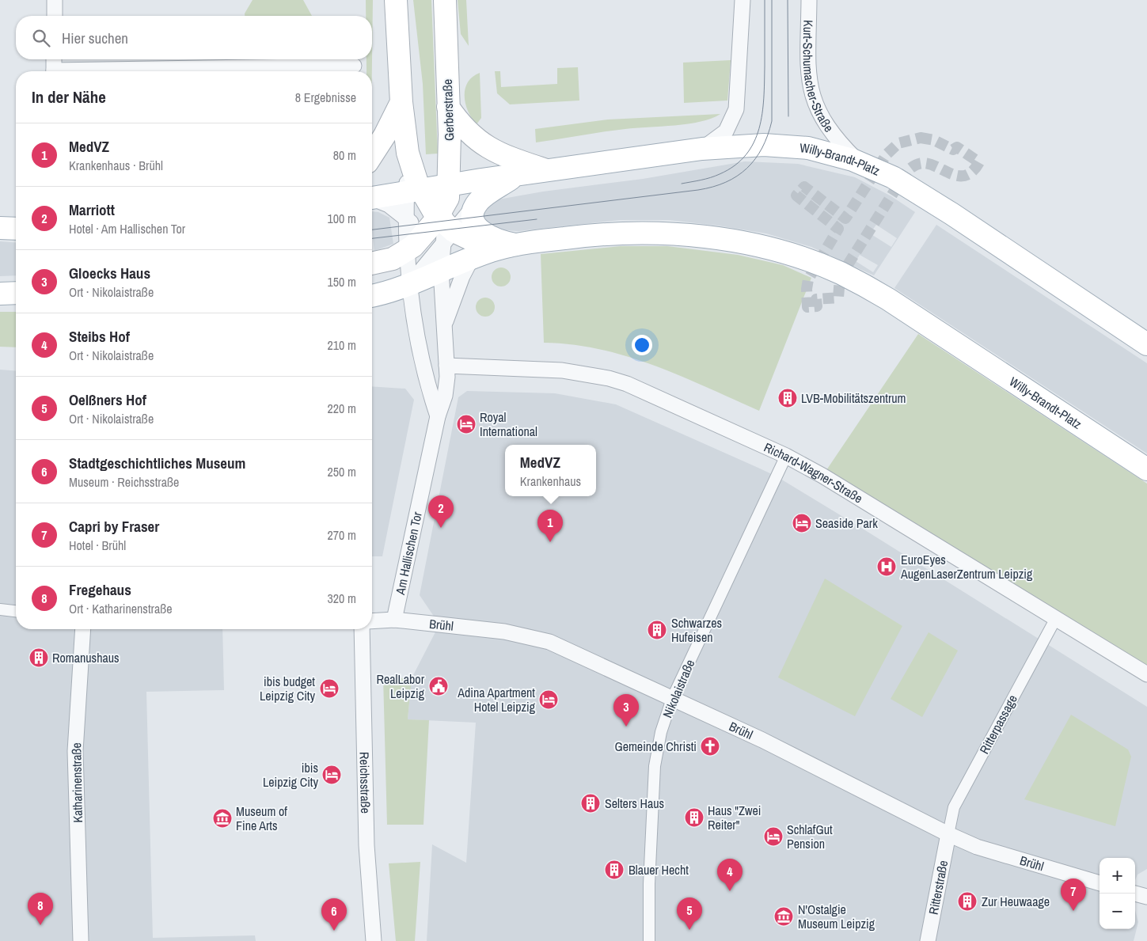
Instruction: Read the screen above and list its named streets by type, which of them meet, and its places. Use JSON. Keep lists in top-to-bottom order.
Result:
{
  "streets": {
    "main road": ["Gerberstraße", "Willy-Brandt-Platz"],
    "street": [
      "Kurt-Schumacher-Straße",
      "Richard-Wagner-Straße",
      "Am Hallischen Tor",
      "Brühl",
      "Nikolaistraße",
      "Ritterpassage",
      "Katharinenstraße",
      "Reichsstraße",
      "Ritterstraße"
    ]
  },
  "crossings": [
    ["Kurt-Schumacher-Straße", "Willy-Brandt-Platz"],
    ["Gerberstraße", "Willy-Brandt-Platz"],
    ["Gerberstraße", "Am Hallischen Tor"],
    ["Willy-Brandt-Platz", "Am Hallischen Tor"],
    ["Richard-Wagner-Straße", "Am Hallischen Tor"],
    ["Richard-Wagner-Straße", "Nikolaistraße"],
    ["Richard-Wagner-Straße", "Ritterpassage"],
    ["Am Hallischen Tor", "Brühl"],
    ["Brühl", "Nikolaistraße"],
    ["Brühl", "Ritterpassage"],
    ["Brühl", "Ritterstraße"],
    ["Ritterpassage", "Ritterstraße"]
  ],
  "places": {
    "building": [
      "LVB-Mobilitätszentrum",
      "Schwarzes Hufeisen",
      "Romanushaus",
      "Selters Haus",
      "Haus \"Zwei Reiter\"",
      "Blauer Hecht",
      "Zur Heuwaage"
    ],
    "hotel": [
      "Royal International",
      "Seaside Park",
      "ibis budget Leipzig City",
      "Adina Apartment Hotel Leipzig",
      "ibis Leipzig City",
      "SchlafGut Pension"
    ],
    "hospital": ["EuroEyes AugenLaserZentrum Leipzig"],
    "public building": ["RealLabor Leipzig"],
    "church": ["Gemeinde Christi"],
    "museum": ["Museum of Fine Arts", "N'Ostalgie Museum Leipzig"]
  },
  "page": {
    "search": "Hier suchen",
    "heading": ["In der Nähe", "8 Ergebnisse"],
    "list": [
      {
        "mark": "1",
        "name": "MedVZ",
        "note": "Krankenhaus · Brühl",
        "value": "80 m"
      },
      {
        "mark": "2",
        "name": "Marriott",
        "note": "Hotel · Am Hallischen Tor",
        "value": "100 m"
      },
      {
        "mark": "3",
        "name": "Gloecks Haus",
        "note": "Ort · Nikolaistraße",
        "value": "150 m"
      },
      {
        "mark": "4",
        "name": "Steibs Hof",
        "note": "Ort · Nikolaistraße",
        "value": "210 m"
      },
      {
        "mark": "5",
        "name": "Oelßners Hof",
        "note": "Ort · Nikolaistraße",
        "value": "220 m"
      },
      {
        "mark": "6",
        "name": "Stadtgeschichtliches Museum",
        "note": "Museum · Reichsstraße",
        "value": "250 m"
      },
      {
        "mark": "7",
        "name": "Capri by Fraser",
        "note": "Hotel · Brühl",
        "value": "270 m"
      },
      {
        "mark": "8",
        "name": "Fregehaus",
        "note": "Ort · Katharinenstraße",
        "value": "320 m"
      }
    ],
    "popup": ["MedVZ", "Krankenhaus"],
    "pins": [
      "2",
      "1",
      "3",
      "4",
      "7",
      "8",
      "5",
      "6"
    ],
    "map_buttons": ["+", "−"]
  }
}
